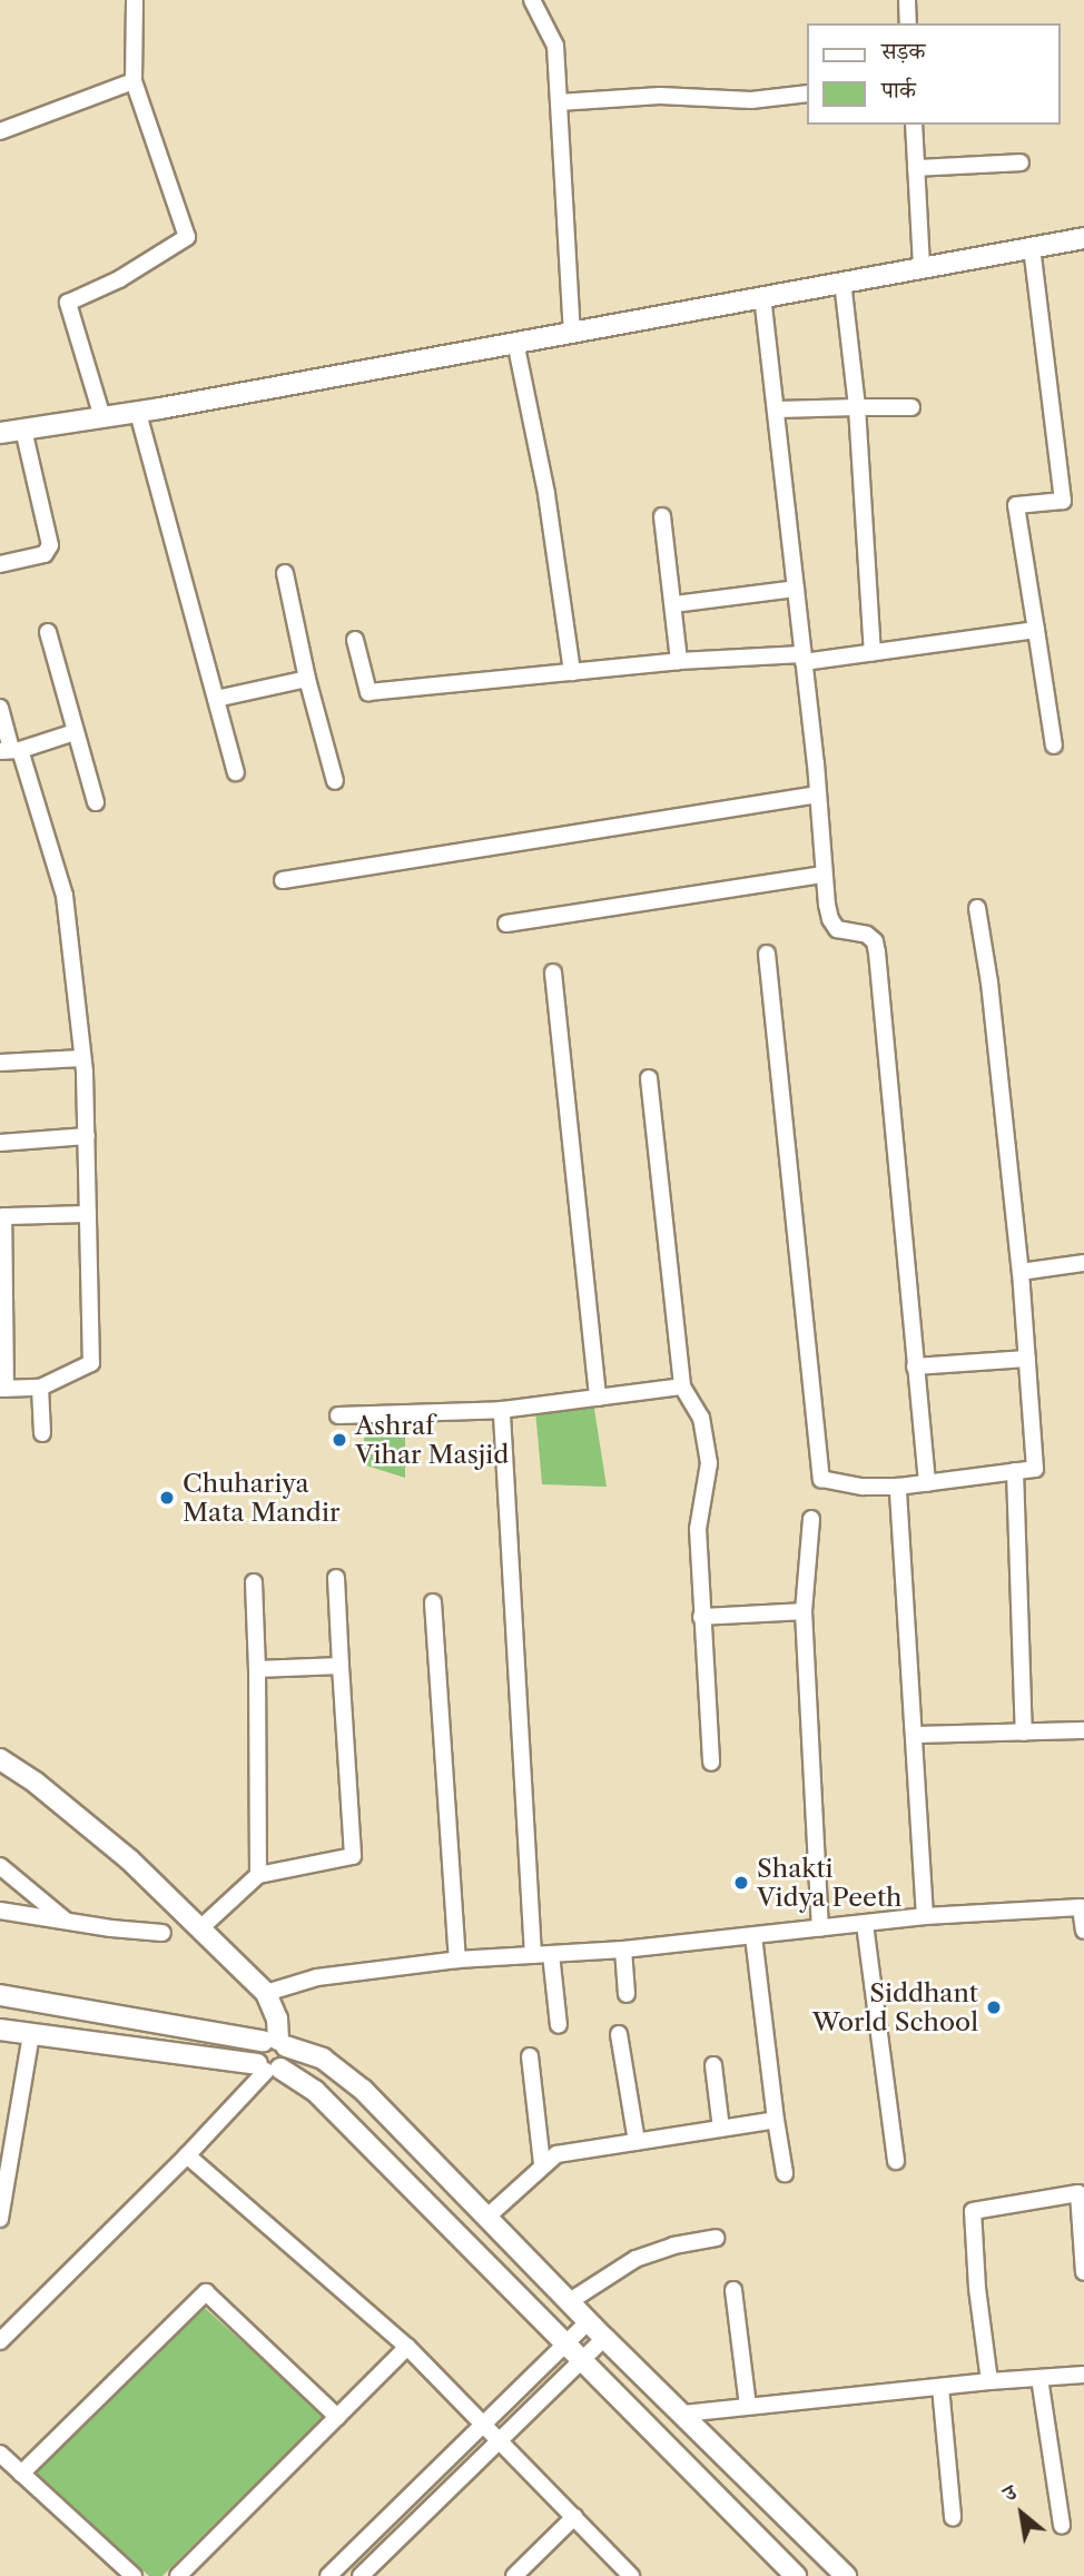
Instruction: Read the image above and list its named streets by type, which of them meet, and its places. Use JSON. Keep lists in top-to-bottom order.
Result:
{
  "places": [
    "Ashraf Vihar Masjid",
    "Chuhariya Mata Mandir",
    "Shakti Vidya Peeth",
    "Siddhant World School"
  ],
  "legend": ["सड़क", "पार्क"],
  "north": "top left"
}
